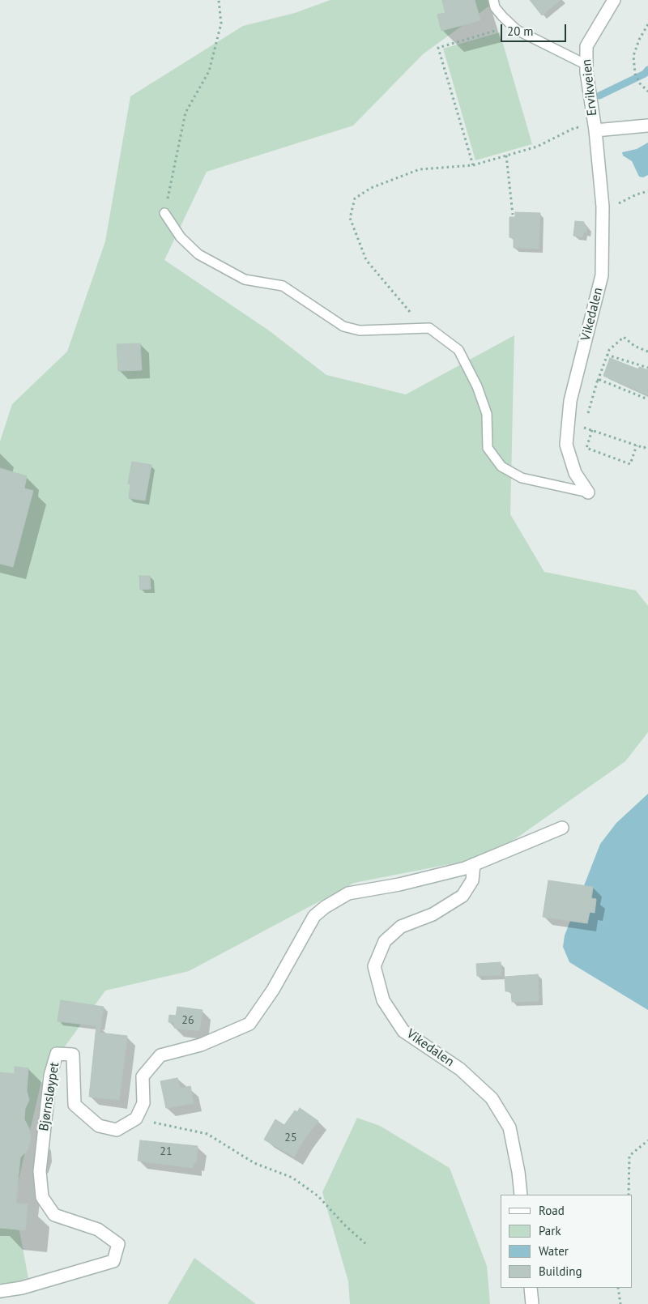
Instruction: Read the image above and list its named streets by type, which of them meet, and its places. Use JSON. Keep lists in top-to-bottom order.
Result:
{
  "streets": {
    "street": ["Ervikveien", "Vikedalen", "Bjørnsløypet"]
  },
  "crossings": [
    ["Ervikveien", "Vikedalen"]
  ],
  "house_numbers": ["26", "25", "21"],
  "legend": [
    "Road",
    "Park",
    "Water",
    "Building"
  ],
  "scale_bar": "20 m"
}
